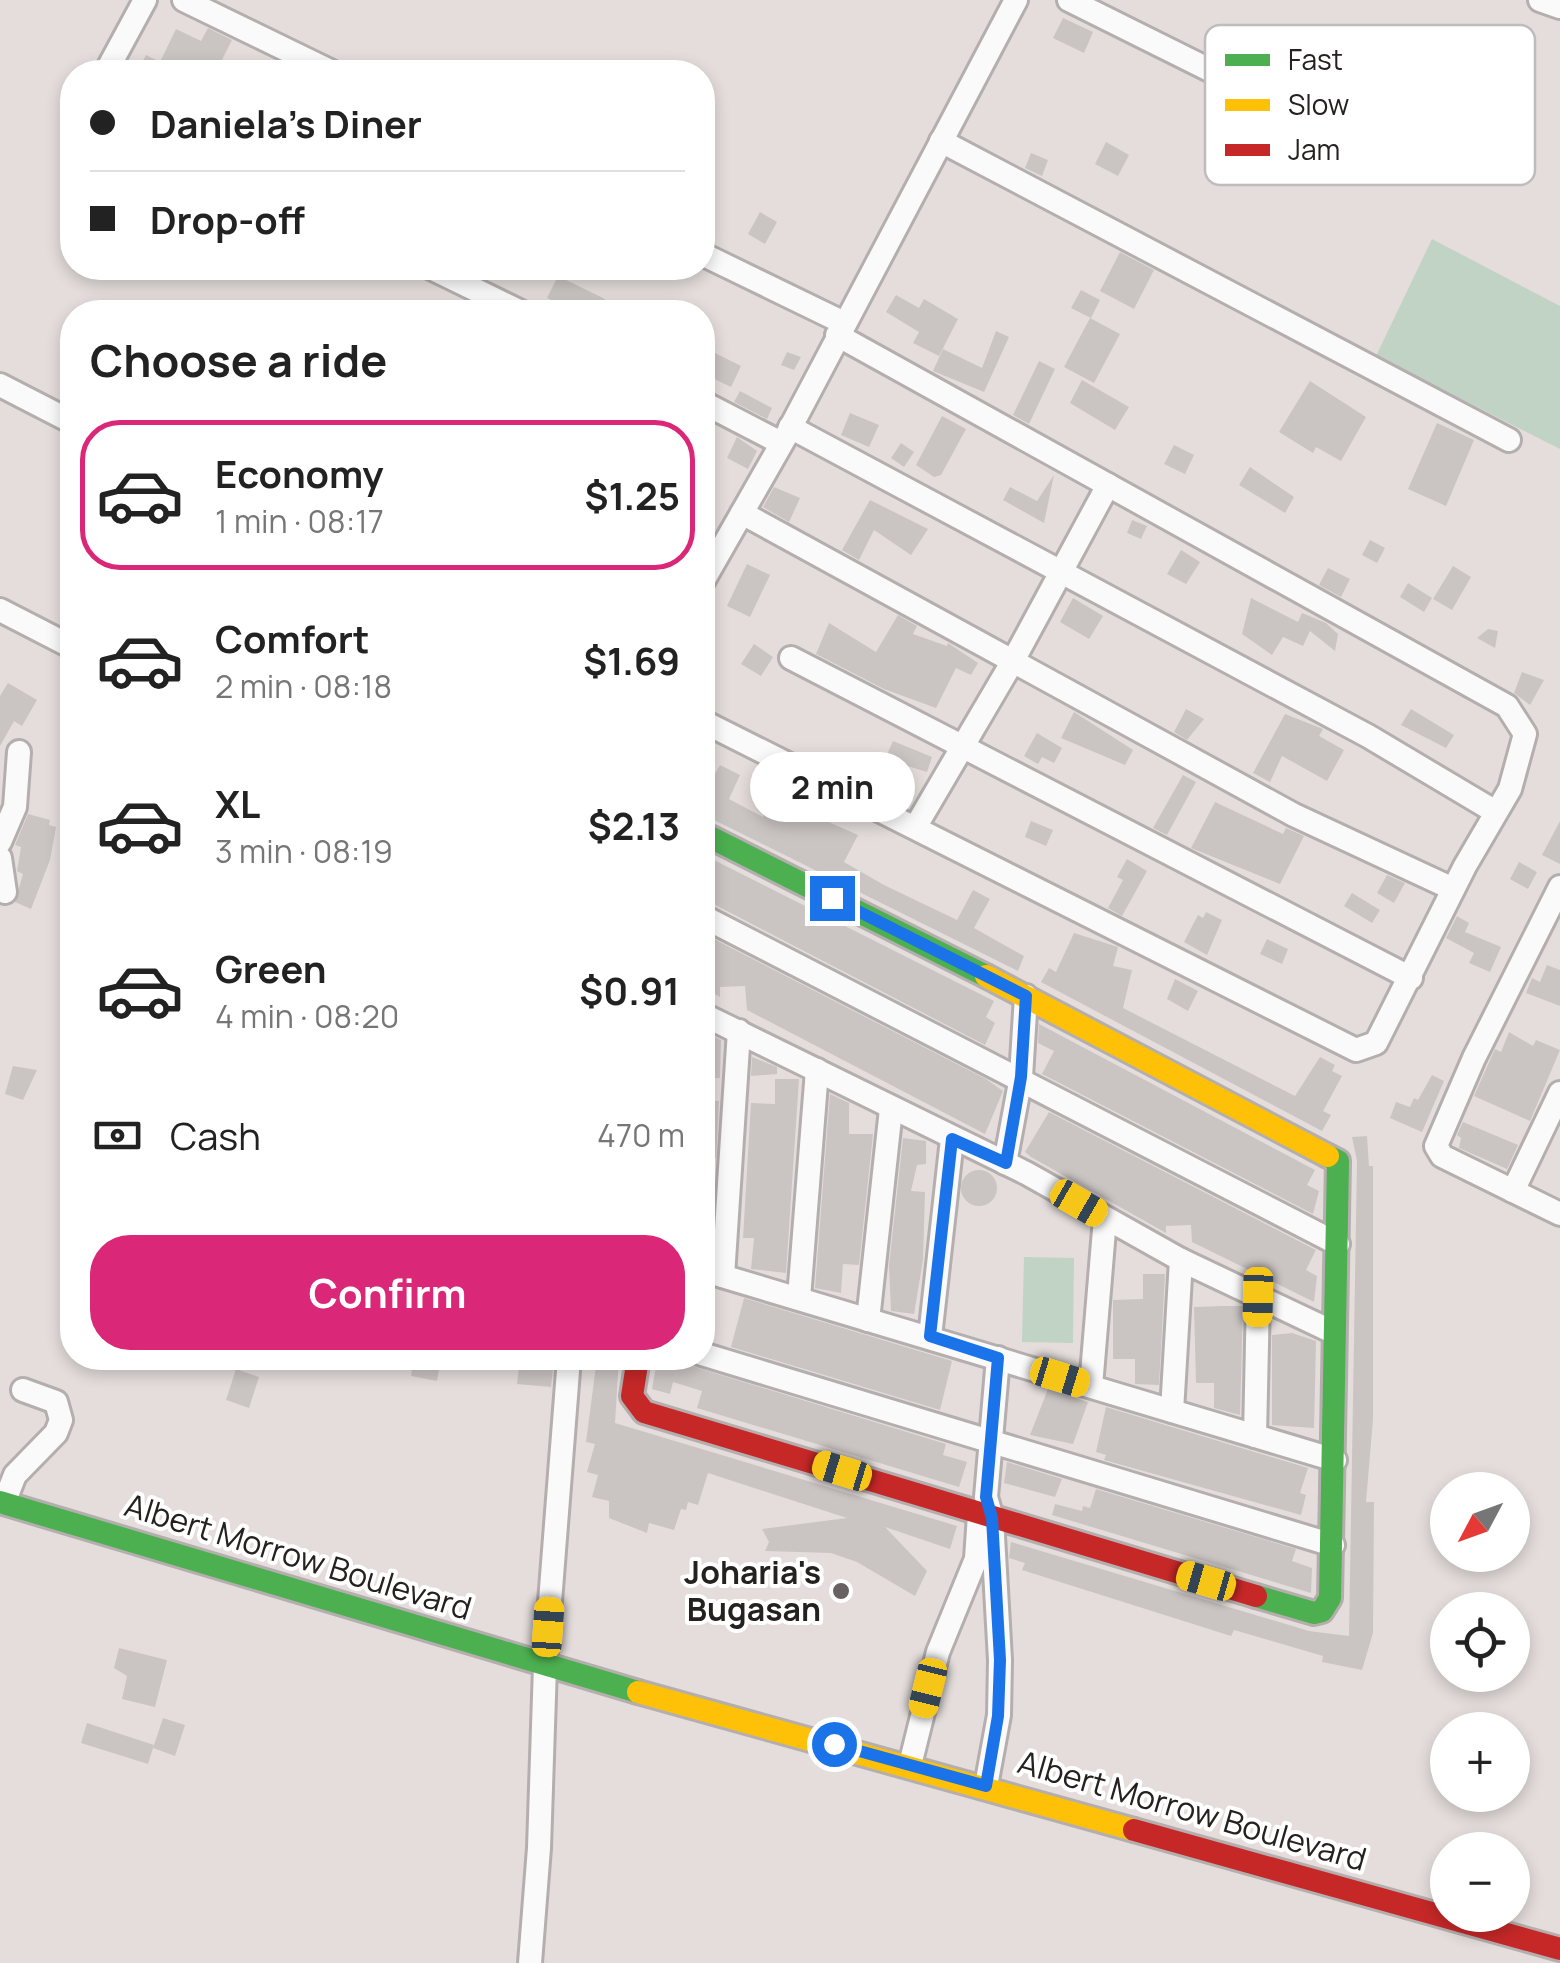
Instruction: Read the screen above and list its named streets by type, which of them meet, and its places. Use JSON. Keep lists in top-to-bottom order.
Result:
{
  "streets": {
    "street": ["Albert Morrow Boulevard"]
  },
  "places": ["Joharia's Bugasan"],
  "legend": ["Fast", "Slow", "Jam"],
  "north": "bottom left",
  "page": {
    "banner": ["Daniela's Diner", "Drop-off"],
    "heading": "Choose a ride",
    "list": [
      {
        "name": "Economy",
        "note": "1 min · 08:17",
        "value": "$1.25"
      },
      {
        "name": "Comfort",
        "note": "2 min · 08:18",
        "value": "$1.69"
      },
      {
        "name": "XL",
        "note": "3 min · 08:19",
        "value": "$2.13"
      },
      {
        "name": "Green",
        "note": "4 min · 08:20",
        "value": "$0.91"
      }
    ],
    "bubble": "2 min",
    "pay": ["Cash", "470 m"],
    "buttons": "Confirm",
    "map_buttons": ["+", "−"]
  }
}
